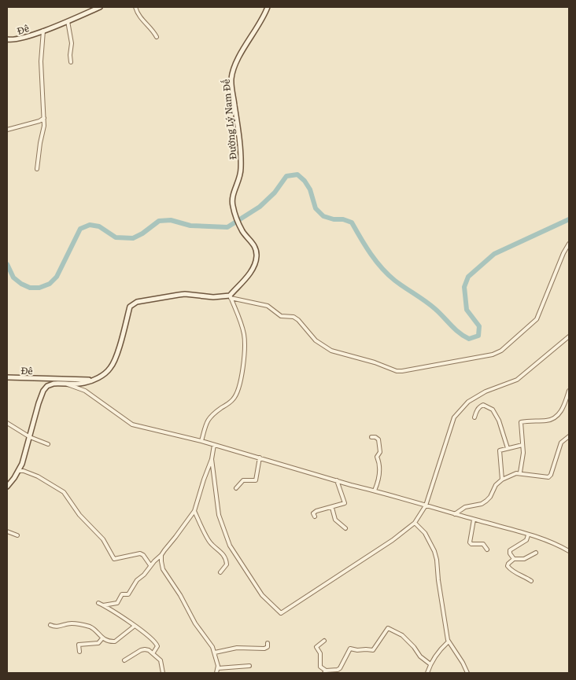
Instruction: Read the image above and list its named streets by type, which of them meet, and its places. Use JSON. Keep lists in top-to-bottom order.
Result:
{
  "streets": {
    "main road": ["Đê", "Đường Lý Nam Đế"]
  }
}
